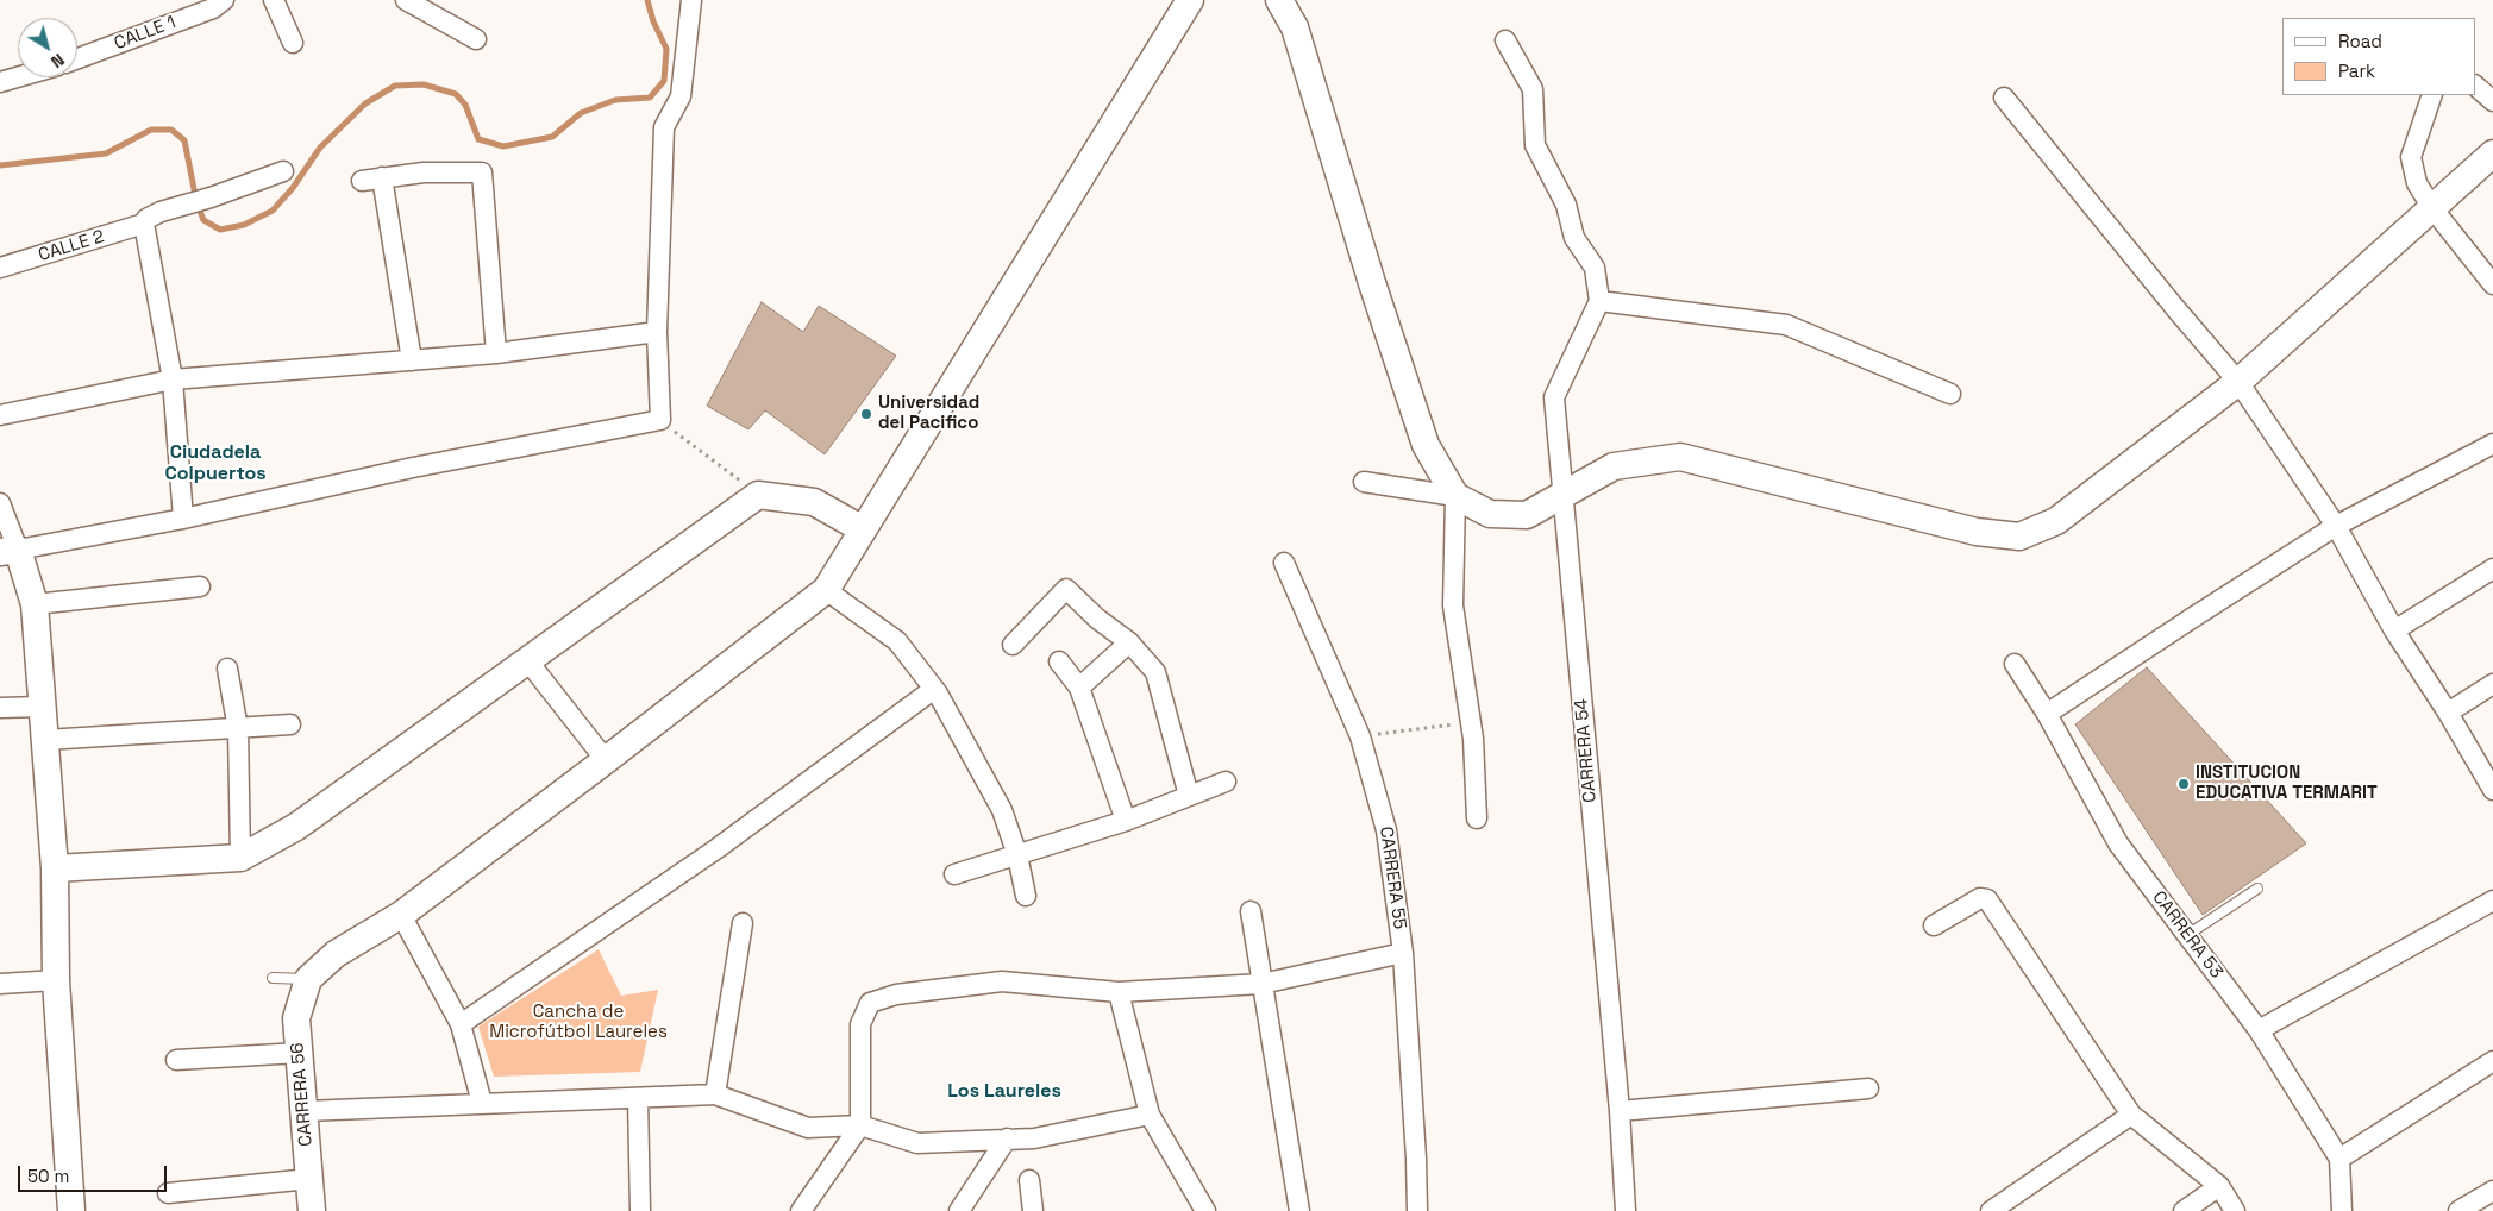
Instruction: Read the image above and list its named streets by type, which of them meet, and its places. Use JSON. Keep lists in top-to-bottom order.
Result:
{
  "streets": {
    "main road": ["CARRERA 56"],
    "street": [
      "CALLE 1",
      "CALLE 2",
      "CARRERA 54",
      "CARRERA 55",
      "CARRERA 53"
    ]
  },
  "districts": ["Ciudadela Colpuertos", "Los Laureles"],
  "parks": ["Cancha de Microfútbol Laureles"],
  "places": ["Universidad del Pacifico", "INSTITUCION EDUCATIVA TERMARIT"],
  "legend": ["Road", "Park"],
  "scale_bar": "50 m",
  "north": "bottom right"
}
